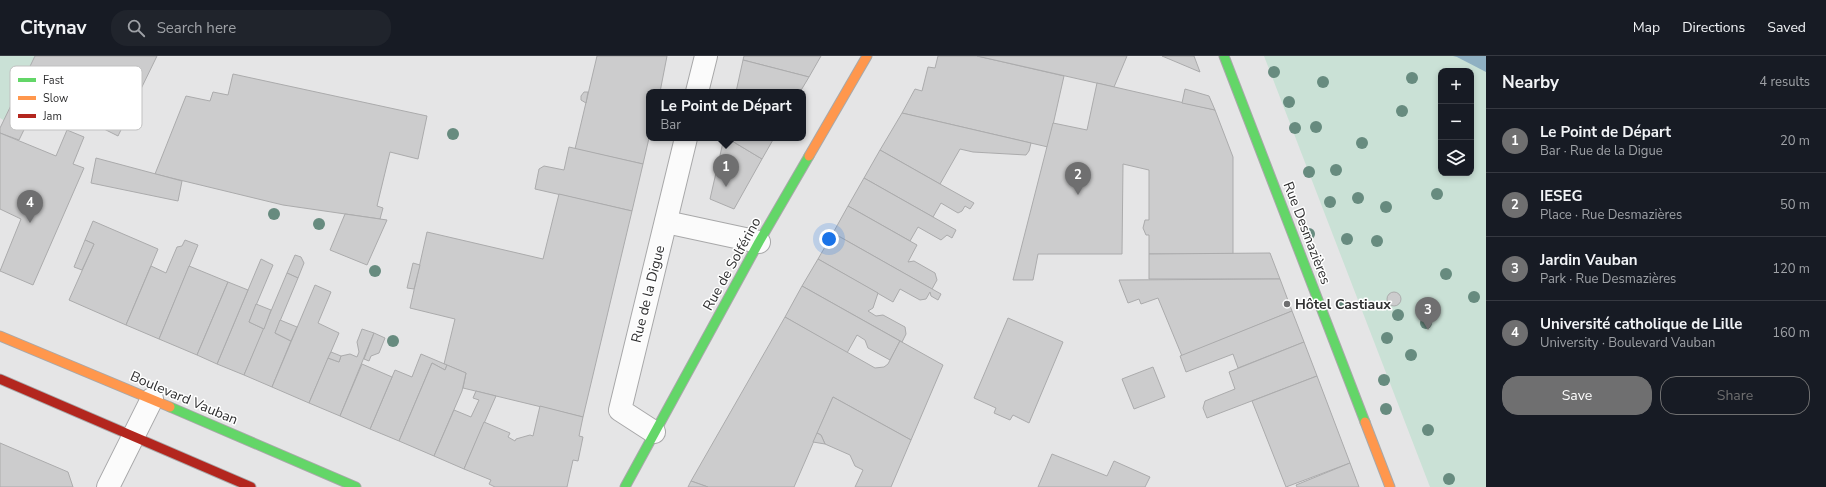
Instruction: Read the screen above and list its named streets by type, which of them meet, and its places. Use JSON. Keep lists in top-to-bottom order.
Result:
{
  "streets": {
    "main road": ["Rue Desmazières", "Rue de Solférino", "Boulevard Vauban"],
    "street": ["Rue de la Digue"]
  },
  "crossings": [
    ["Rue de Solférino", "Rue de la Digue"]
  ],
  "places": ["Hôtel Castiaux"],
  "legend": ["Fast", "Slow", "Jam"],
  "page": {
    "header": "Citynav",
    "search": "Search here",
    "nav": ["Map", "Directions", "Saved"],
    "heading": ["Nearby", "4 results"],
    "map_buttons": ["+", "−"],
    "popup": ["Le Point de Départ", "Bar"],
    "list": [
      {
        "mark": "1",
        "name": "Le Point de Départ",
        "note": "Bar · Rue de la Digue",
        "value": "20 m"
      },
      {
        "mark": "2",
        "name": "IESEG",
        "note": "Place · Rue Desmazières",
        "value": "50 m"
      },
      {
        "mark": "3",
        "name": "Jardin Vauban",
        "note": "Park · Rue Desmazières",
        "value": "120 m"
      },
      {
        "mark": "4",
        "name": "Université catholique de Lille",
        "note": "University · Boulevard Vauban",
        "value": "160 m"
      }
    ],
    "pins": [
      "1",
      "2",
      "4",
      "3"
    ],
    "buttons": ["Save", "Share"]
  }
}
